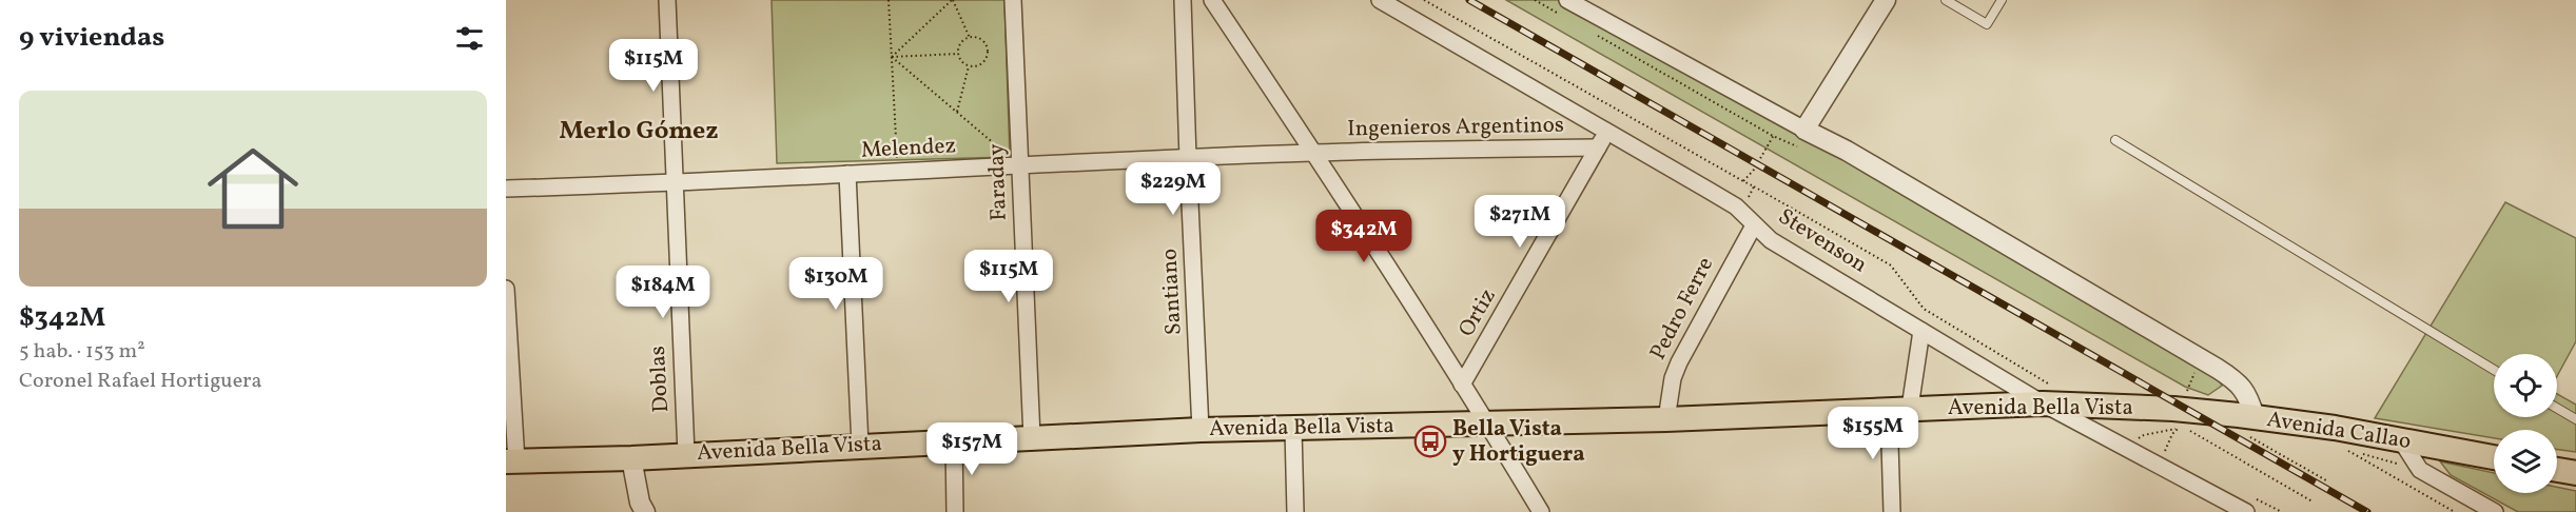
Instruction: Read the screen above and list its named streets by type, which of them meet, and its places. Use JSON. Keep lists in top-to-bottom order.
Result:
{
  "streets": {
    "main road": ["Avenida Bella Vista", "Avenida Callao"],
    "street": [
      "Ingenieros Argentinos",
      "Melendez",
      "Faraday",
      "Stevenson",
      "Santiano",
      "Pedro Ferre",
      "Ortiz",
      "Doblas"
    ]
  },
  "crossings": [
    ["Ingenieros Argentinos", "Melendez"],
    ["Ingenieros Argentinos", "Ortiz"],
    ["Melendez", "Faraday"],
    ["Melendez", "Santiano"],
    ["Melendez", "Doblas"],
    ["Faraday", "Avenida Bella Vista"],
    ["Stevenson", "Pedro Ferre"],
    ["Stevenson", "Ortiz"],
    ["Stevenson", "Avenida Bella Vista"],
    ["Santiano", "Avenida Bella Vista"],
    ["Pedro Ferre", "Avenida Bella Vista"],
    ["Doblas", "Avenida Bella Vista"],
    ["Avenida Bella Vista", "Avenida Callao"]
  ],
  "districts": ["Merlo Gómez"],
  "places": {
    "bus stop": ["Bella Vista y Hortiguera"]
  },
  "page": {
    "heading": "9 viviendas",
    "price": [
      "$115M",
      "$229M",
      "$271M",
      "$342M",
      "$115M",
      "$130M",
      "$184M",
      "$155M",
      "$157M"
    ],
    "list": [
      {
        "name": "$342M",
        "note": "5 hab. · 153 m² · Coronel Rafael Hortiguera"
      }
    ]
  }
}
